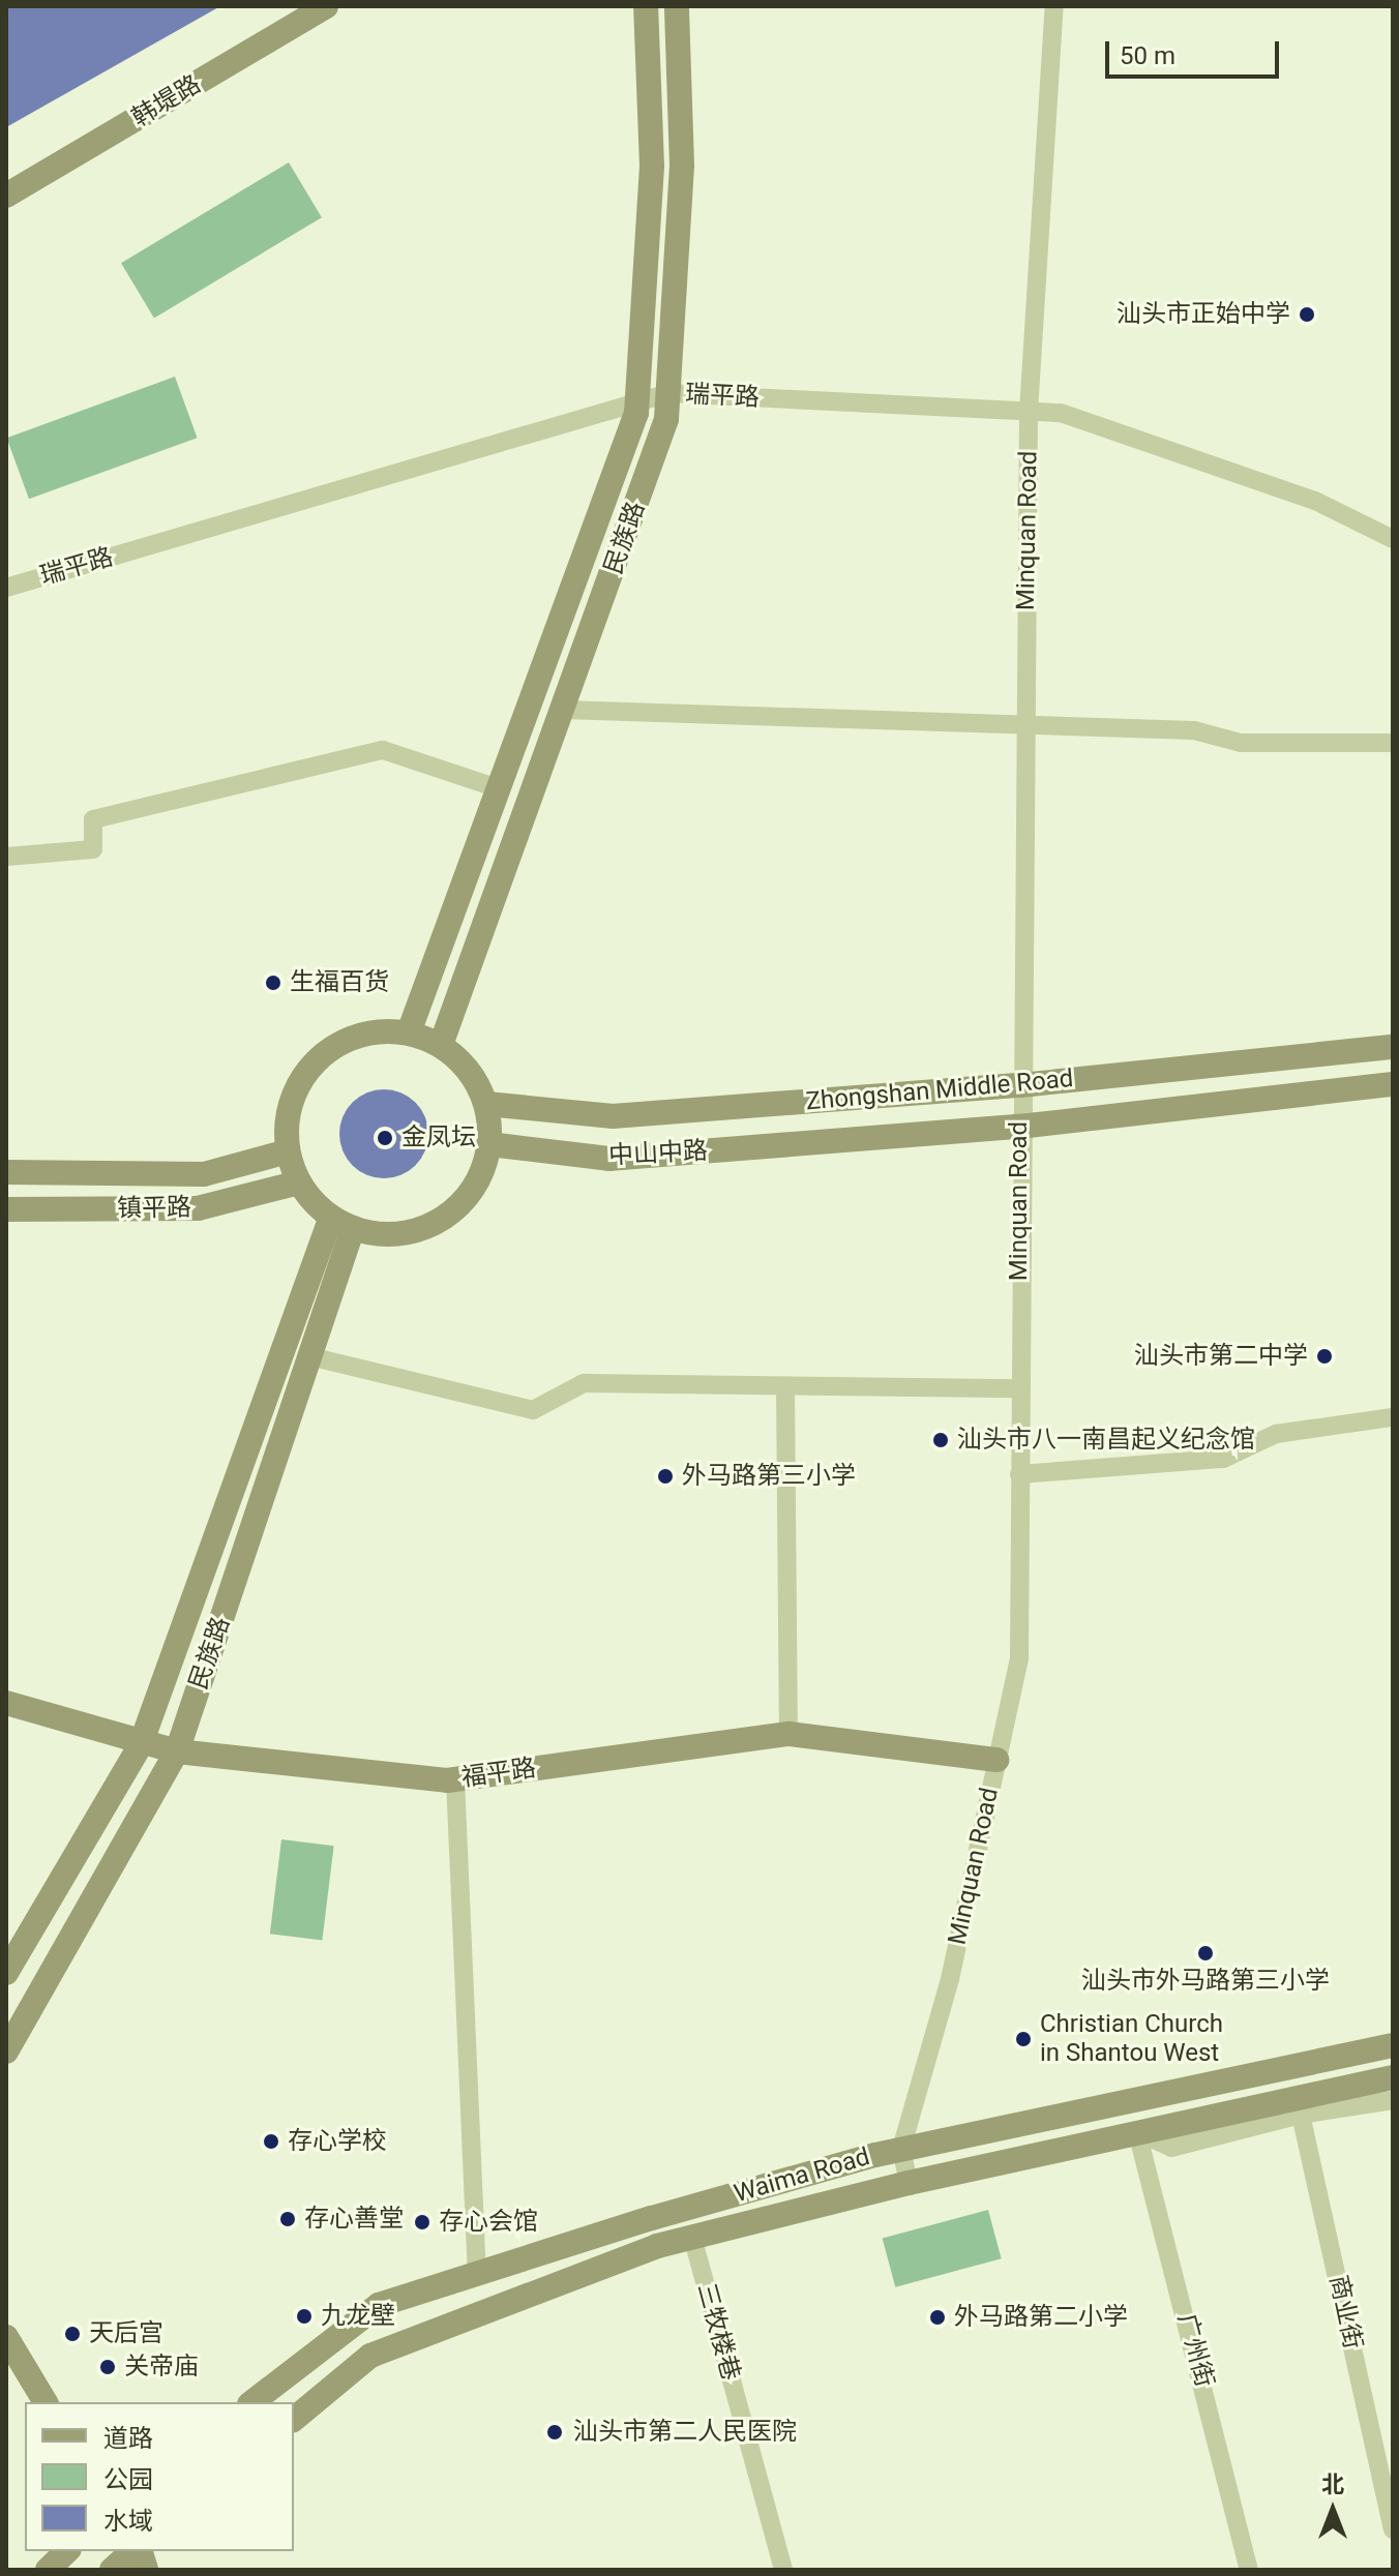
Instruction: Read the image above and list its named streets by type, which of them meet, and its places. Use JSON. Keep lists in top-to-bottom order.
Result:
{
  "streets": {
    "street": [
      "韩堤路",
      "瑞平路",
      "Minquan Road",
      "民族路",
      "Zhongshan Middle Road",
      "中山中路",
      "镇平路",
      "福平路",
      "Waima Road",
      "商业街",
      "三牧楼巷",
      "广州街"
    ]
  },
  "crossings": [
    ["瑞平路", "Minquan Road"],
    ["瑞平路", "民族路"],
    ["Minquan Road", "Zhongshan Middle Road"],
    ["Minquan Road", "中山中路"],
    ["Minquan Road", "福平路"],
    ["Minquan Road", "Waima Road"],
    ["民族路", "Zhongshan Middle Road"],
    ["民族路", "中山中路"],
    ["民族路", "镇平路"],
    ["民族路", "福平路"],
    ["Zhongshan Middle Road", "中山中路"],
    ["Zhongshan Middle Road", "镇平路"],
    ["中山中路", "镇平路"],
    ["Waima Road", "商业街"],
    ["Waima Road", "三牧楼巷"],
    ["Waima Road", "广州街"]
  ],
  "places": [
    "汕头市正始中学",
    "生福百货",
    "金凤坛",
    "汕头市第二中学",
    "汕头市八一南昌起义纪念馆",
    "外马路第三小学",
    "汕头市外马路第三小学",
    "Christian Church in Shantou West",
    "存心学校",
    "存心善堂",
    "存心会馆",
    "九龙壁",
    "外马路第二小学",
    "天后宫",
    "关帝庙",
    "汕头市第二人民医院"
  ],
  "legend": ["道路", "公园", "水域"],
  "scale_bar": "50 m",
  "north": "top"
}
